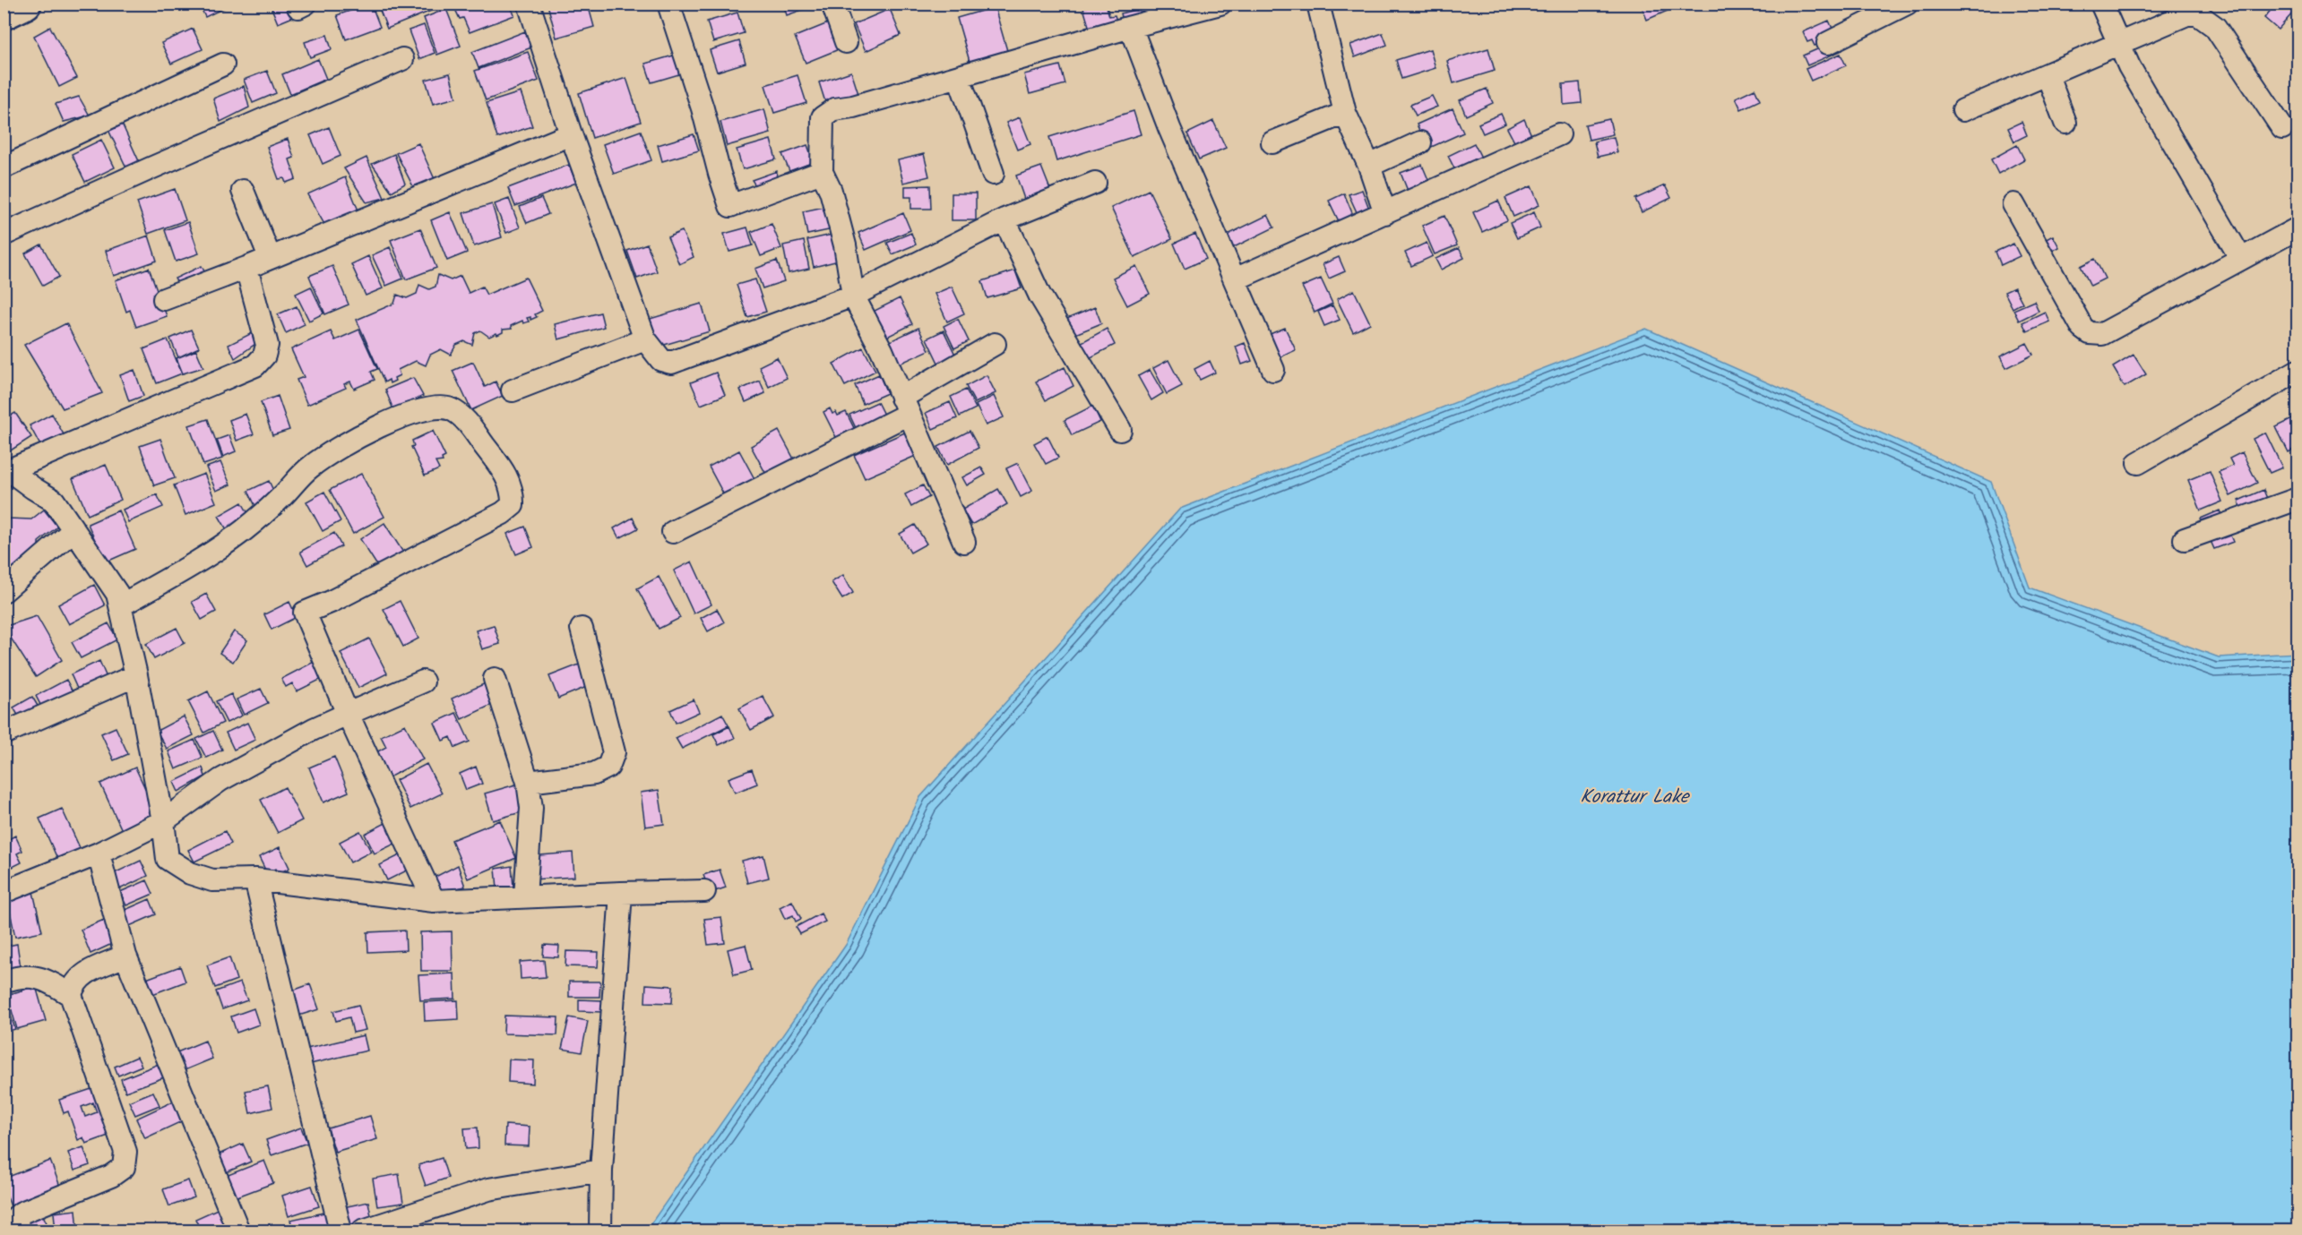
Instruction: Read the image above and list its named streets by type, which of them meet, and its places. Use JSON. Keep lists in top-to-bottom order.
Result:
{
  "water": ["Korattur Lake"]
}
